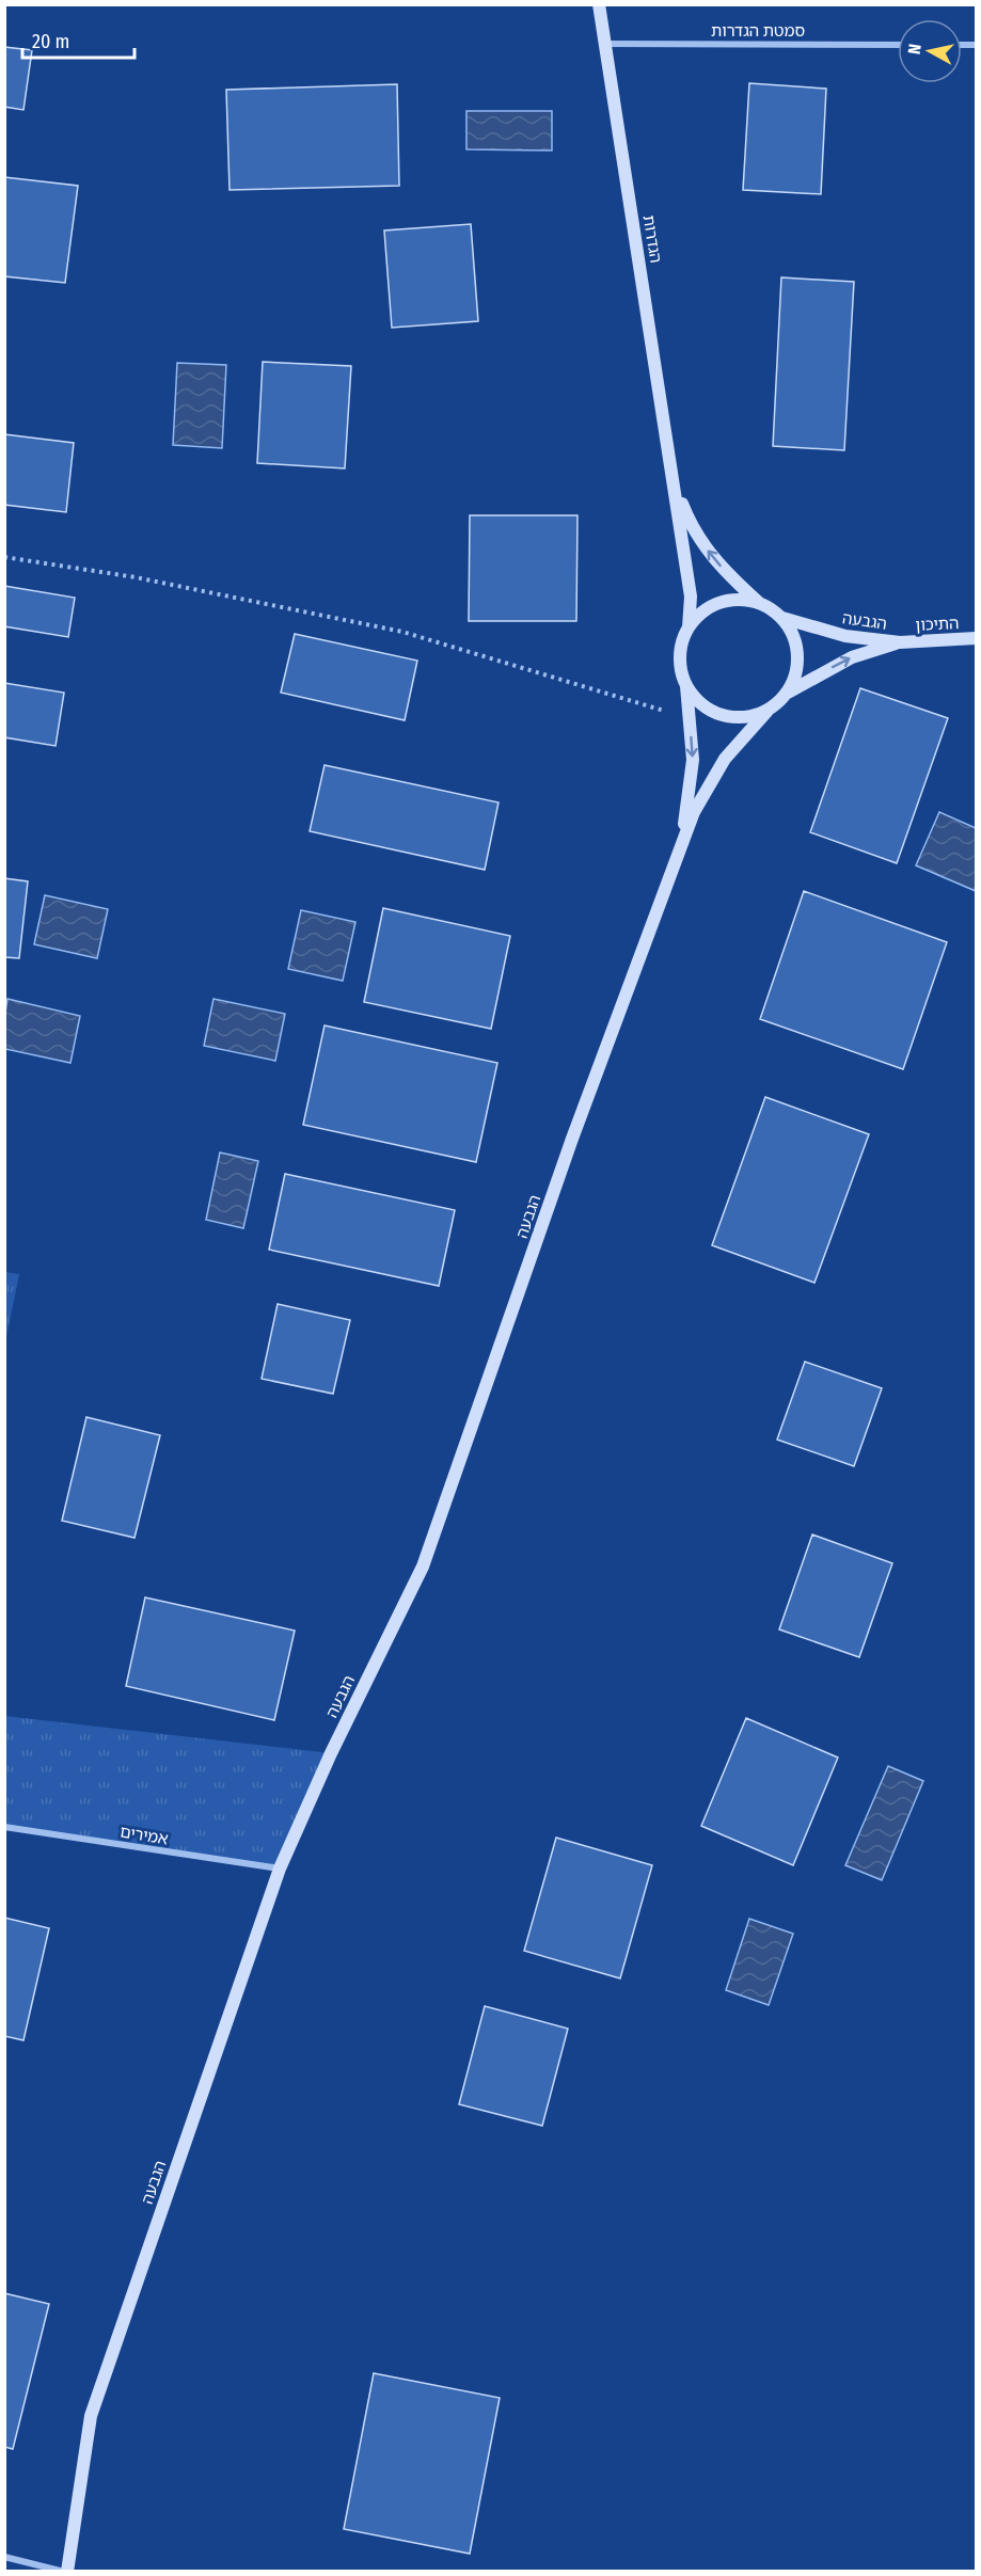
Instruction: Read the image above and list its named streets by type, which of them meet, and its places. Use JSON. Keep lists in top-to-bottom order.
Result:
{
  "streets": {
    "street": [
      "סמטת הגדרות",
      "הגדרות",
      "הגבעה",
      "התיכון",
      "אמירים"
    ]
  },
  "crossings": [
    ["סמטת הגדרות", "הגדרות"],
    ["הגדרות", "הגבעה"],
    ["הגבעה", "התיכון"],
    ["הגבעה", "אמירים"]
  ],
  "scale_bar": "20 m",
  "north": "left"
}
